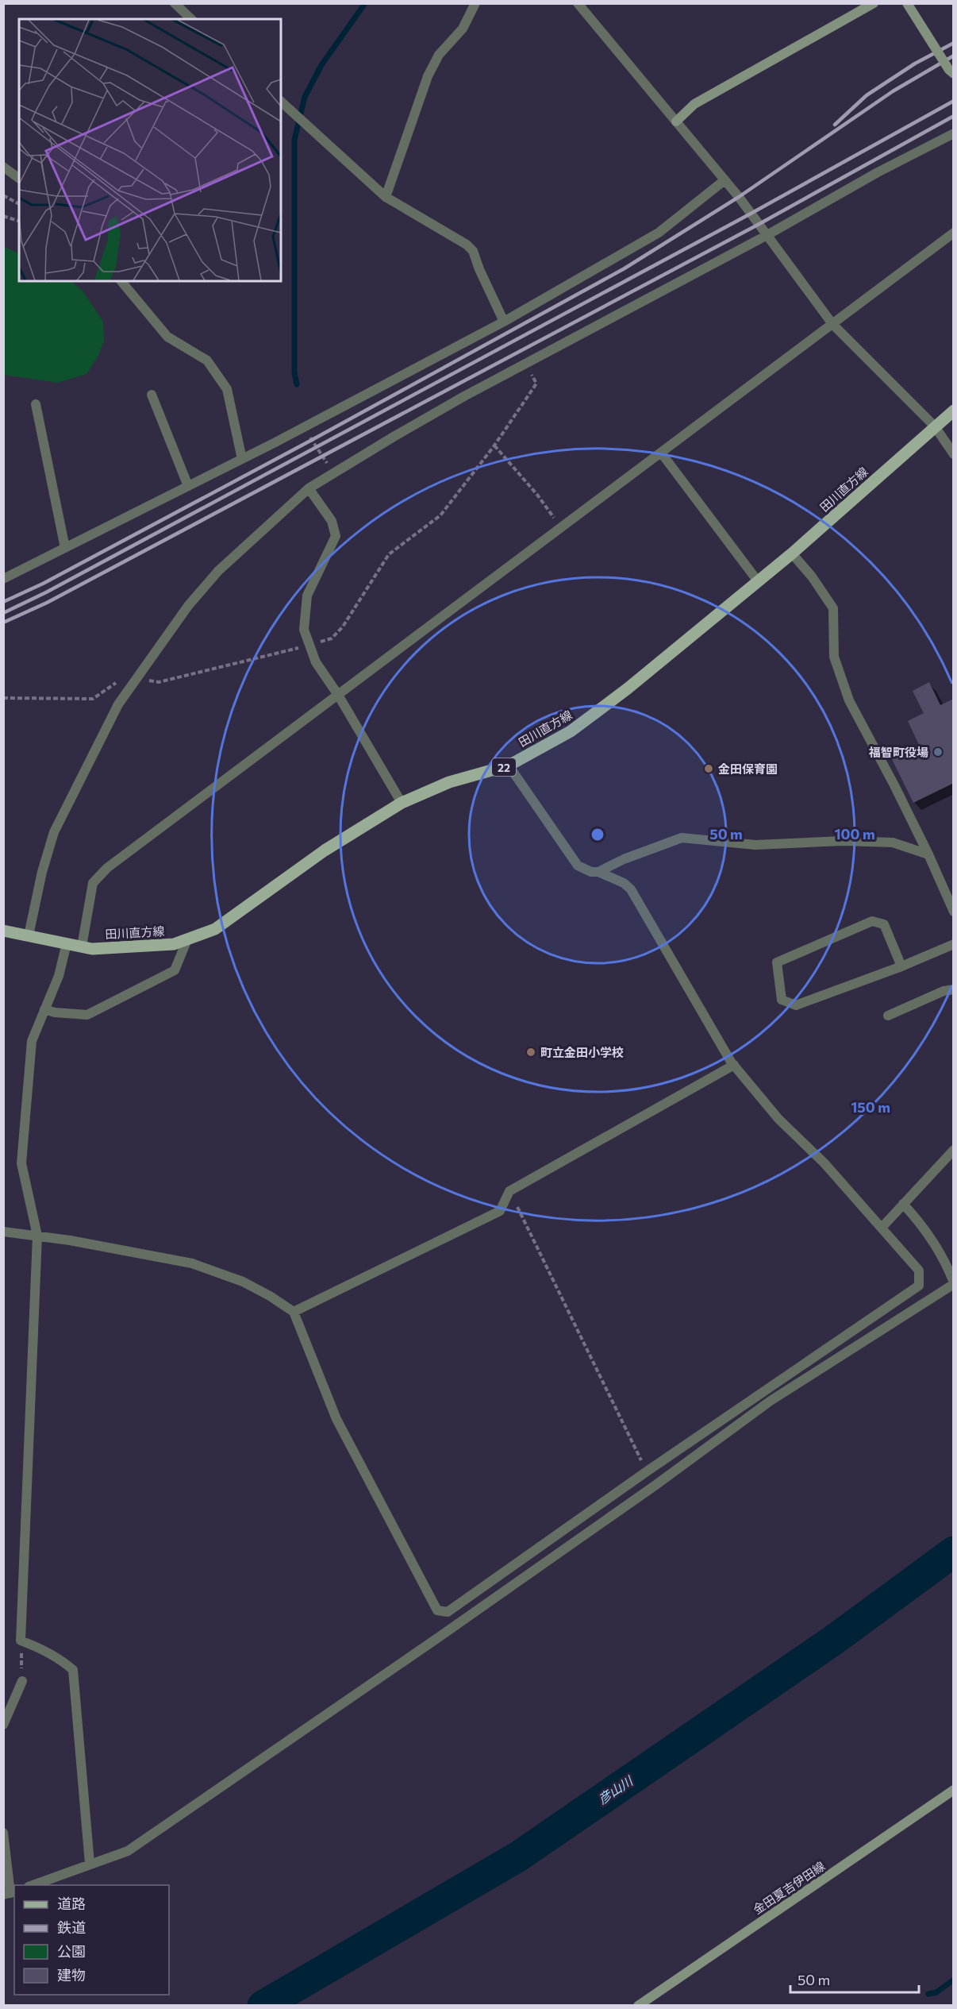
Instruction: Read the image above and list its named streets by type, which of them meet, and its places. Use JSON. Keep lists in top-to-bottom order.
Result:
{
  "streets": {
    "main road": ["田川直方線", "22", "金田夏吉伊田線"]
  },
  "water": ["彦山川"],
  "places": ["福智町役場", "金田保育園", "町立金田小学校"],
  "legend": [
    "道路",
    "鉄道",
    "公園",
    "建物"
  ],
  "scale_bar": "50 m",
  "rings": ["50 m", "100 m", "150 m"]
}
